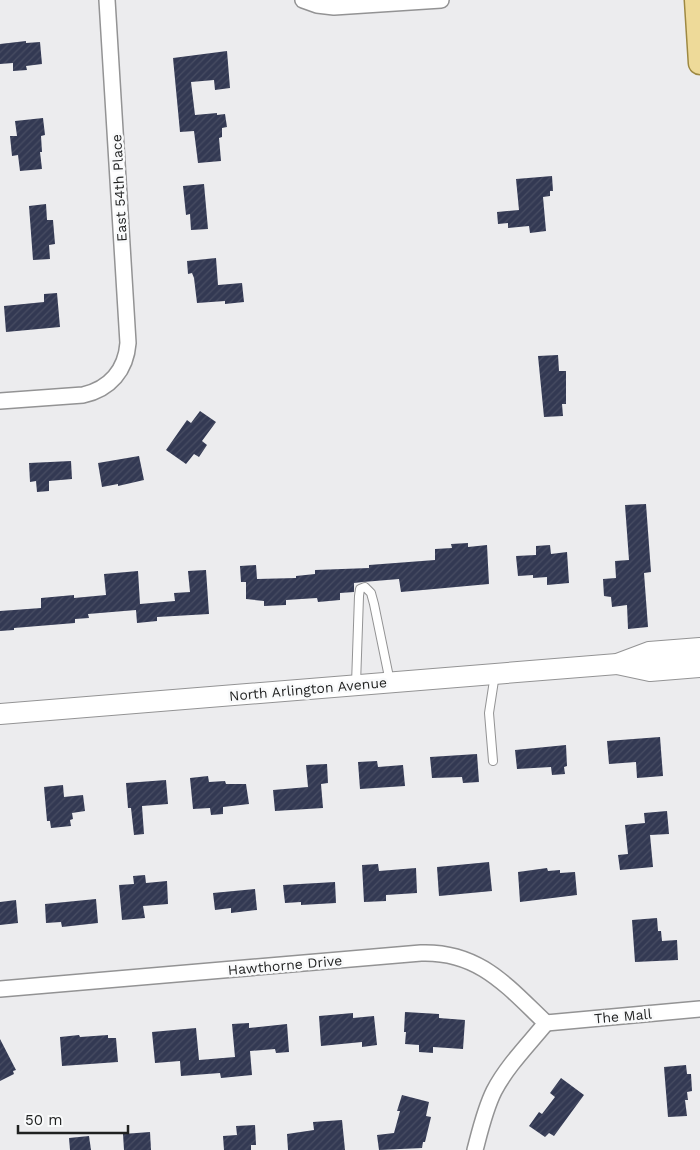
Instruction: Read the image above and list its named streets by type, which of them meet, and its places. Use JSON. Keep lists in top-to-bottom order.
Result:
{
  "streets": {
    "main road": ["North Arlington Avenue"],
    "street": ["East 54th Place", "Hawthorne Drive", "The Mall"]
  },
  "crossings": [
    ["Hawthorne Drive", "The Mall"]
  ],
  "scale_bar": "50 m"
}
